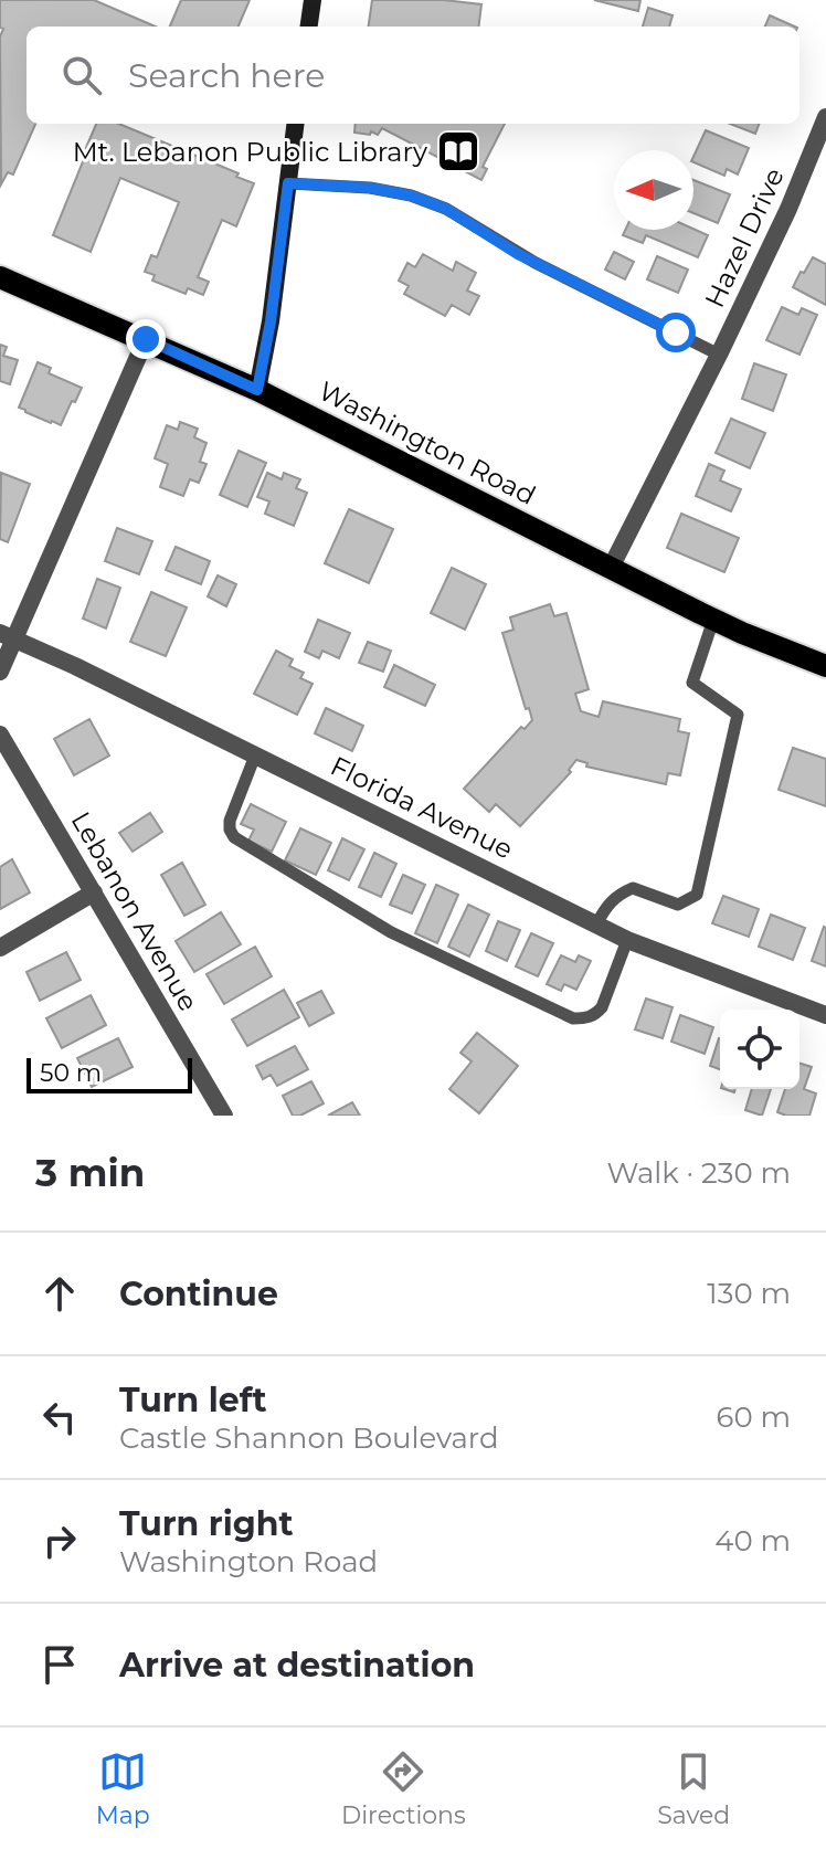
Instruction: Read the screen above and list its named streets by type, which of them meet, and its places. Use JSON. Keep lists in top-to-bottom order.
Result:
{
  "streets": {
    "main road": ["Washington Road"],
    "street": ["Hazel Drive", "Florida Avenue", "Lebanon Avenue"]
  },
  "crossings": [
    ["Hazel Drive", "Washington Road"]
  ],
  "places": {
    "library": ["Mt. Lebanon Public Library"]
  },
  "scale_bar": "50 m",
  "north": "left",
  "page": {
    "search": "Search here",
    "scale": "50 m",
    "heading": ["3 min", "Walk · 230 m"],
    "list": [
      ["Continue", "130 m"],
      ["Turn left", "Castle Shannon Boulevard", "60 m"],
      ["Turn right", "Washington Road", "40 m"],
      "Arrive at destination"
    ],
    "nav": ["Map", "Directions", "Saved"]
  }
}
